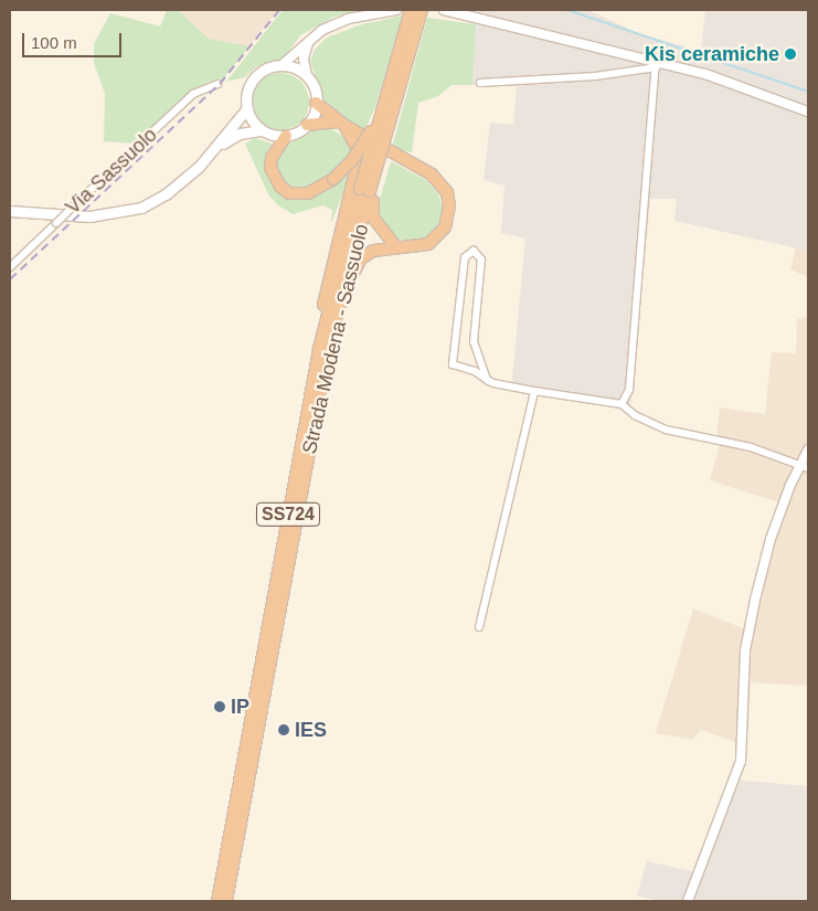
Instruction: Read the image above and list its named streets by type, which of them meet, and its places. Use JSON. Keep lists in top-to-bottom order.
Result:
{
  "streets": {
    "highway": ["Strada Modena - Sassuolo", "SS724"],
    "street": ["Via Sassuolo"]
  },
  "places": ["Kis ceramiche", "IP", "IES"],
  "scale_bar": "100 m"
}
